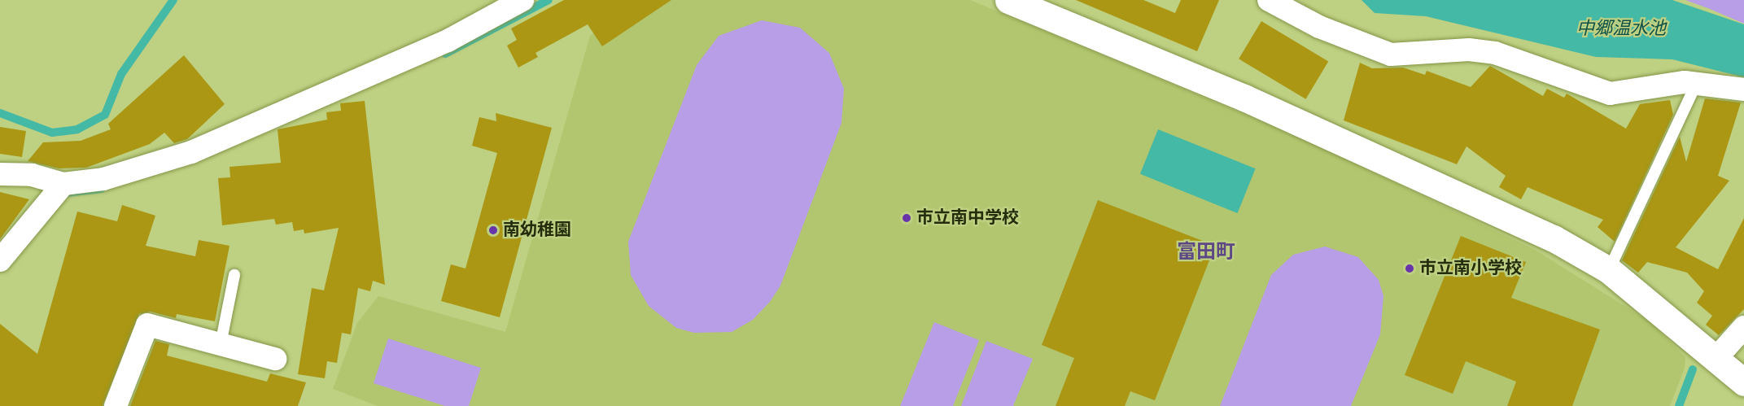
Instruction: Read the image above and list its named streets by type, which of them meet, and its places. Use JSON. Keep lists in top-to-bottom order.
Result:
{
  "districts": ["富田町"],
  "water": ["中郷温水池"],
  "places": ["市立南中学校", "南幼稚園", "市立南小学校"]
}
